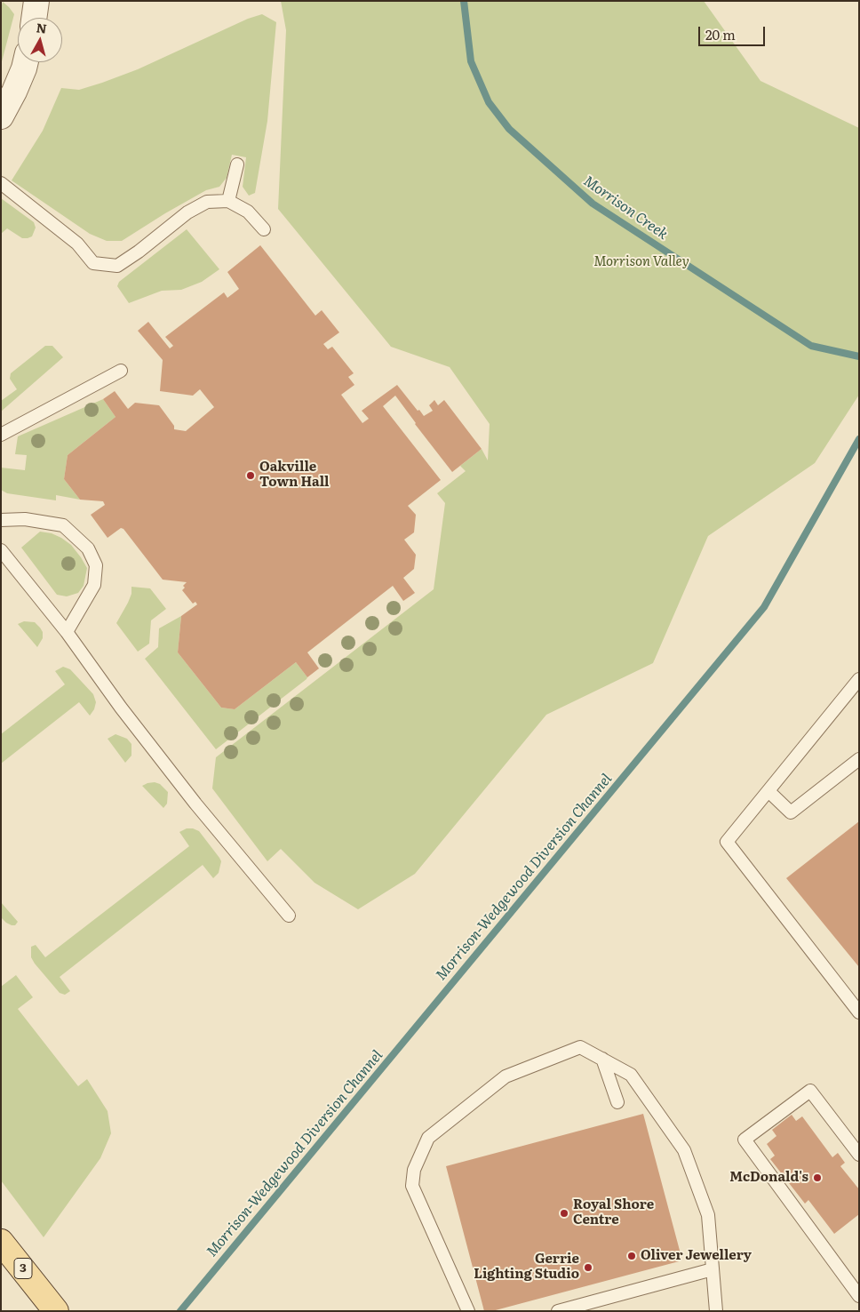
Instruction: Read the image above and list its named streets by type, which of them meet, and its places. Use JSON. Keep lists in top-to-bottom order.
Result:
{
  "streets": {
    "main road": ["3"]
  },
  "water": ["Morrison Creek", "Morrison-Wedgewood Diversion Channel"],
  "parks": ["Morrison Valley"],
  "places": [
    "Oakville Town Hall",
    "McDonald's",
    "Royal Shore Centre",
    "Oliver Jewellery",
    "Gerrie Lighting Studio"
  ],
  "scale_bar": "20 m",
  "north": "top"
}
